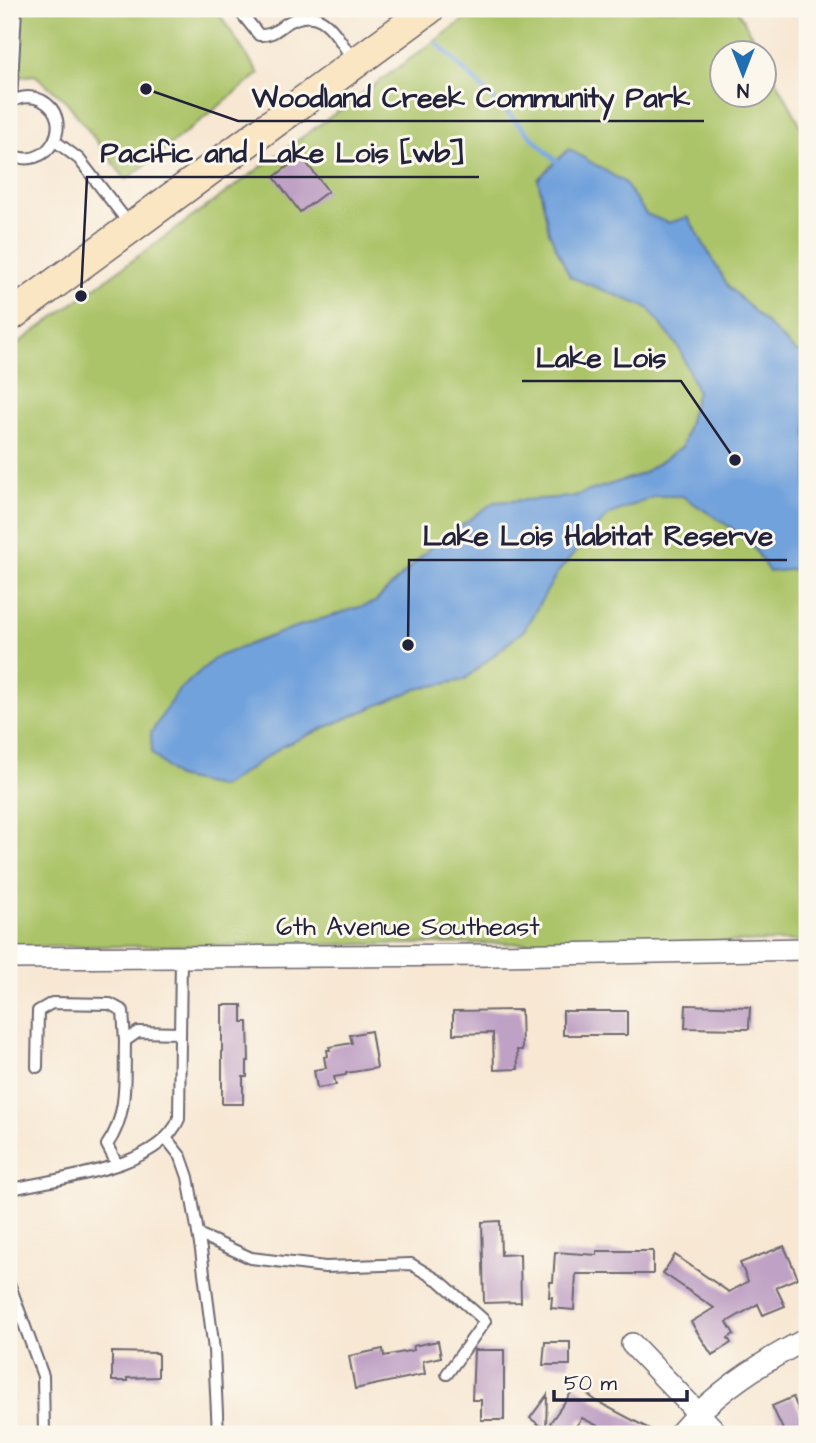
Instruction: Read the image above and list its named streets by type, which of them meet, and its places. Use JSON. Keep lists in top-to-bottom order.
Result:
{
  "streets": {
    "street": ["6th Avenue Southeast"]
  },
  "places": [
    "Woodland Creek Community Park",
    "Pacific and Lake Lois [wb]",
    "Lake Lois",
    "Lake Lois Habitat Reserve"
  ],
  "scale_bar": "50 m",
  "north": "bottom"
}
